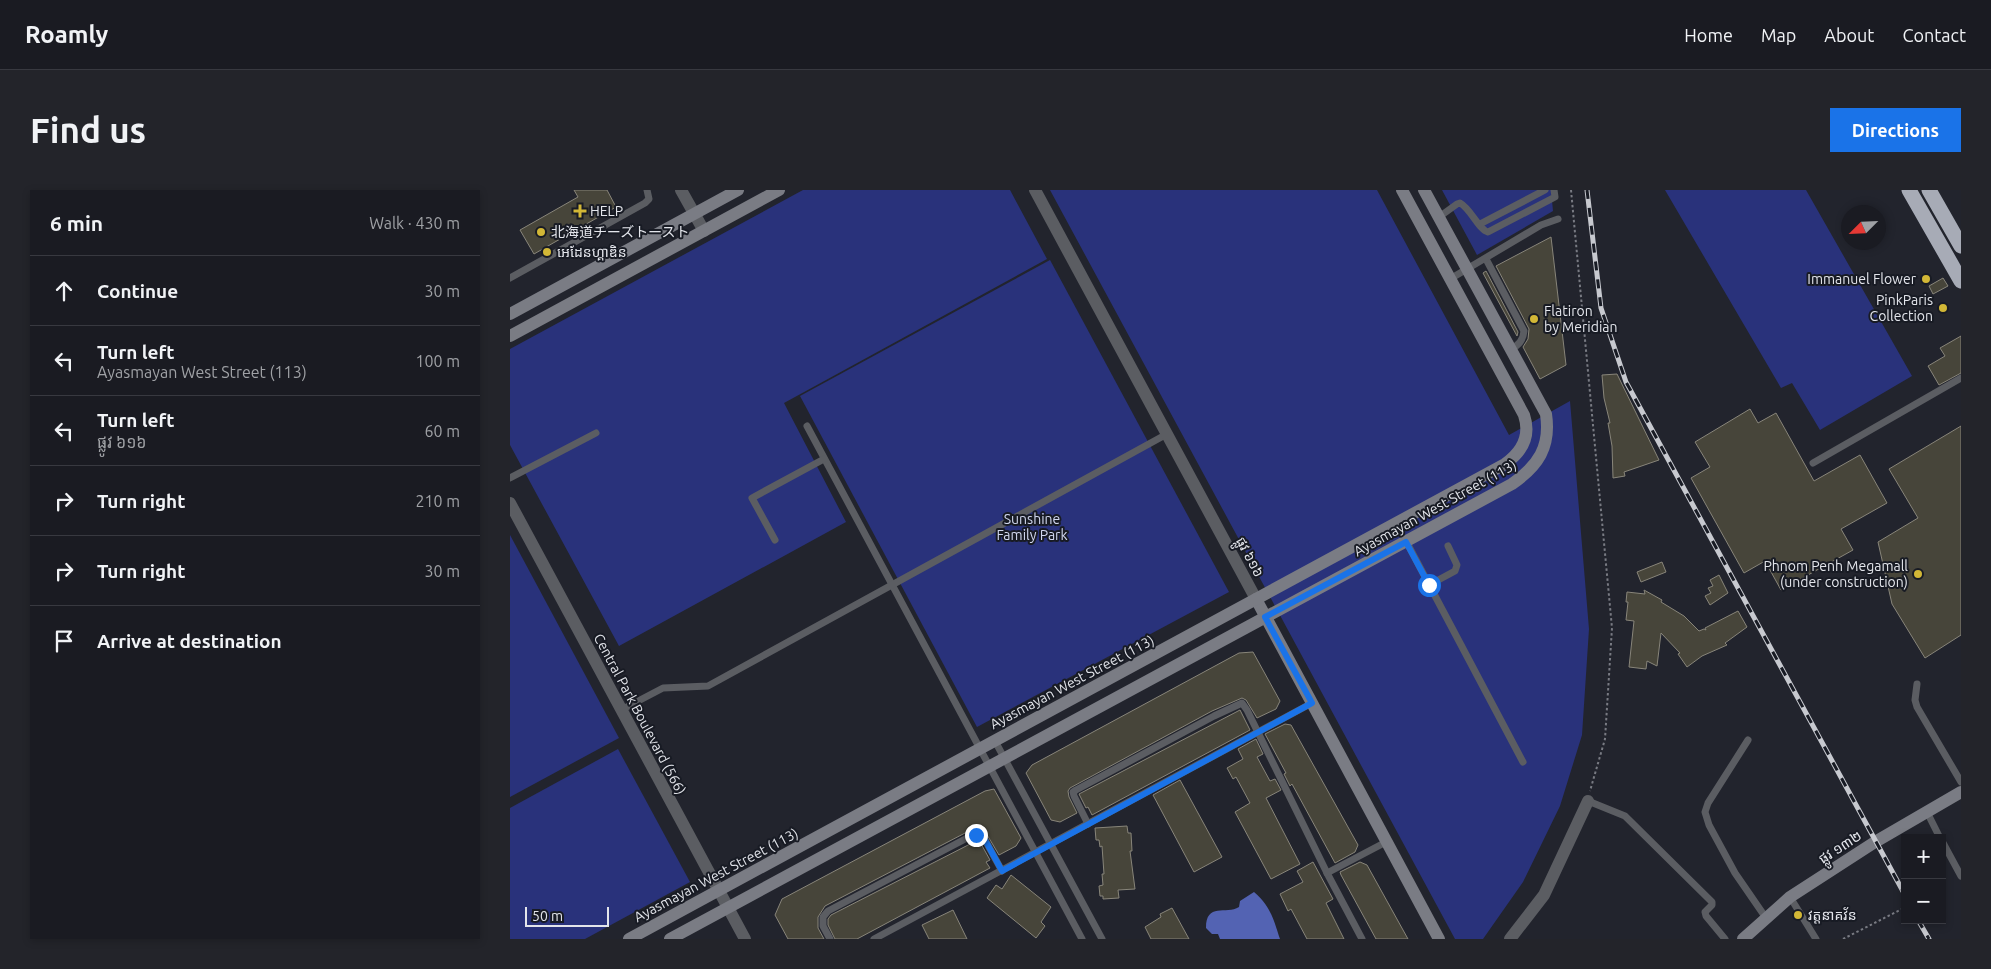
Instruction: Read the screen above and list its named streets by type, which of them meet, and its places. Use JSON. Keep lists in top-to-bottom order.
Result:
{
  "streets": {
    "street": [
      "Ayasmayan West Street (113)",
      "ផ្លូវ ៦១៦",
      "Central Park Boulevard (566)",
      "ផ្លូវ ១៣២"
    ]
  },
  "crossings": [
    ["Ayasmayan West Street (113)", "ផ្លូវ ៦១៦"],
    ["Ayasmayan West Street (113)", "Central Park Boulevard (566)"]
  ],
  "parks": ["Sunshine Family Park"],
  "places": {
    "health": ["HELP"],
    "other": [
      "北海道チーズトースト",
      "អេដែនហ្គាឌិន",
      "Immanuel Flower",
      "PinkParis Collection",
      "Flatiron by Meridian",
      "Phnom Penh Megamall (under construction)",
      "វត្តនាគវ័ន"
    ]
  },
  "scale_bar": "50 m",
  "north": "bottom left",
  "page": {
    "header": "Roamly",
    "nav": [
      "Home",
      "Map",
      "About",
      "Contact"
    ],
    "buttons": "Directions",
    "title": "Find us",
    "heading": ["6 min", "Walk · 430 m"],
    "list": [
      ["Continue", "30 m"],
      ["Turn left", "Ayasmayan West Street (113)", "100 m"],
      ["Turn left", "ផ្លូវ ៦១៦", "60 m"],
      ["Turn right", "210 m"],
      ["Turn right", "30 m"],
      "Arrive at destination"
    ],
    "map_buttons": ["+", "−"],
    "scale": "50 m"
  }
}
